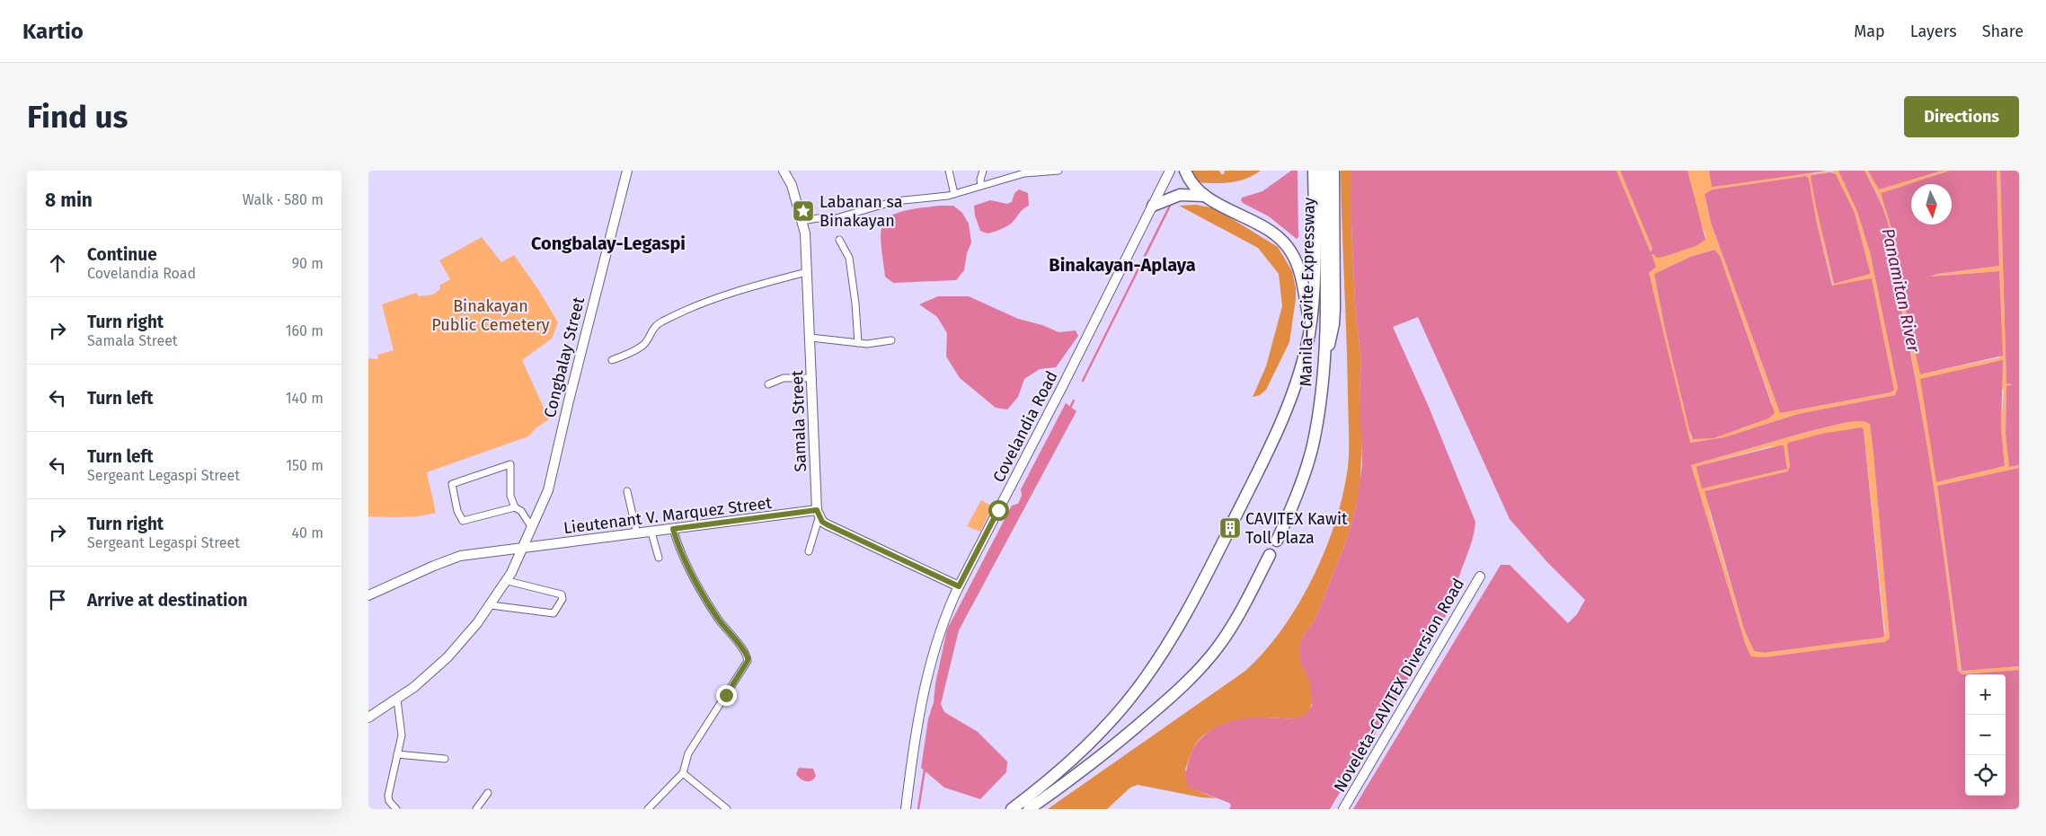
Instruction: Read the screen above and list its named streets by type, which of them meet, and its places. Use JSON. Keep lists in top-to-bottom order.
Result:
{
  "streets": {
    "highway": ["Manila–Cavite Expressway"],
    "street": [
      "Congbalay Street",
      "Samala Street",
      "Covelandia Road",
      "Lieutenant V. Marquez Street",
      "Noveleta-CAVITEX Diversion Road"
    ]
  },
  "crossings": [
    ["Congbalay Street", "Lieutenant V. Marquez Street"],
    ["Samala Street", "Lieutenant V. Marquez Street"]
  ],
  "districts": ["Congbalay-Legaspi", "Binakayan-Aplaya"],
  "water": ["Panamitan River"],
  "parks": ["Binakayan Public Cemetery"],
  "places": {
    "place": ["Labanan sa Binakayan"],
    "building": ["CAVITEX Kawit Toll Plaza"]
  },
  "north": "bottom",
  "page": {
    "header": "Kartio",
    "nav": ["Map", "Layers", "Share"],
    "buttons": "Directions",
    "title": "Find us",
    "heading": ["8 min", "Walk · 580 m"],
    "list": [
      ["Continue", "Covelandia Road", "90 m"],
      ["Turn right", "Samala Street", "160 m"],
      ["Turn left", "140 m"],
      ["Turn left", "Sergeant Legaspi Street", "150 m"],
      ["Turn right", "Sergeant Legaspi Street", "40 m"],
      "Arrive at destination"
    ],
    "map_buttons": ["+", "−"]
  }
}
